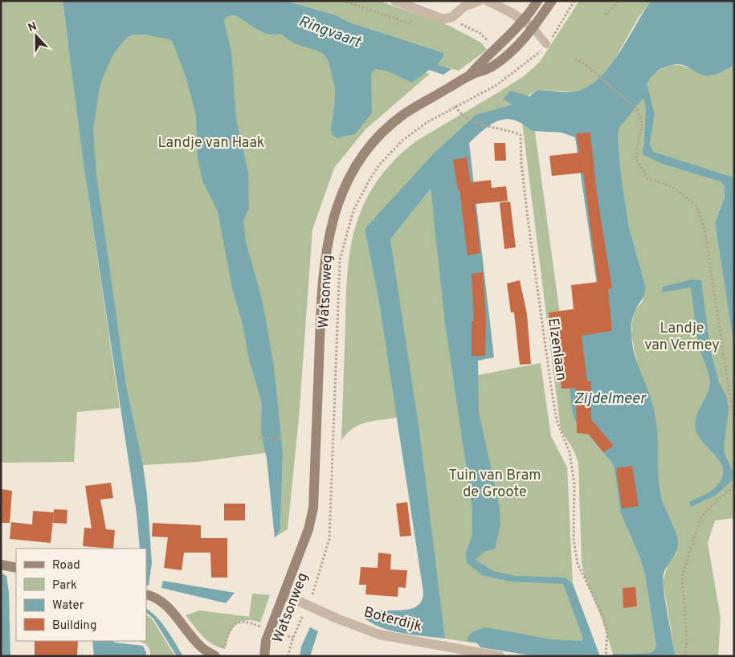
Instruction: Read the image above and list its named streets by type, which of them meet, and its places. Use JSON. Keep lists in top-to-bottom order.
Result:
{
  "streets": {
    "street": ["Watsonweg", "Boterdijk"],
    "path": ["Elzenlaan"]
  },
  "crossings": [
    ["Watsonweg", "Elzenlaan"],
    ["Watsonweg", "Boterdijk"]
  ],
  "water": ["Ringvaart", "Zijdelmeer"],
  "parks": ["Landje van Haak", "Landje van Vermey", "Tuin van Bram de Groote"],
  "legend": [
    "Road",
    "Park",
    "Water",
    "Building"
  ],
  "north": "top"
}
